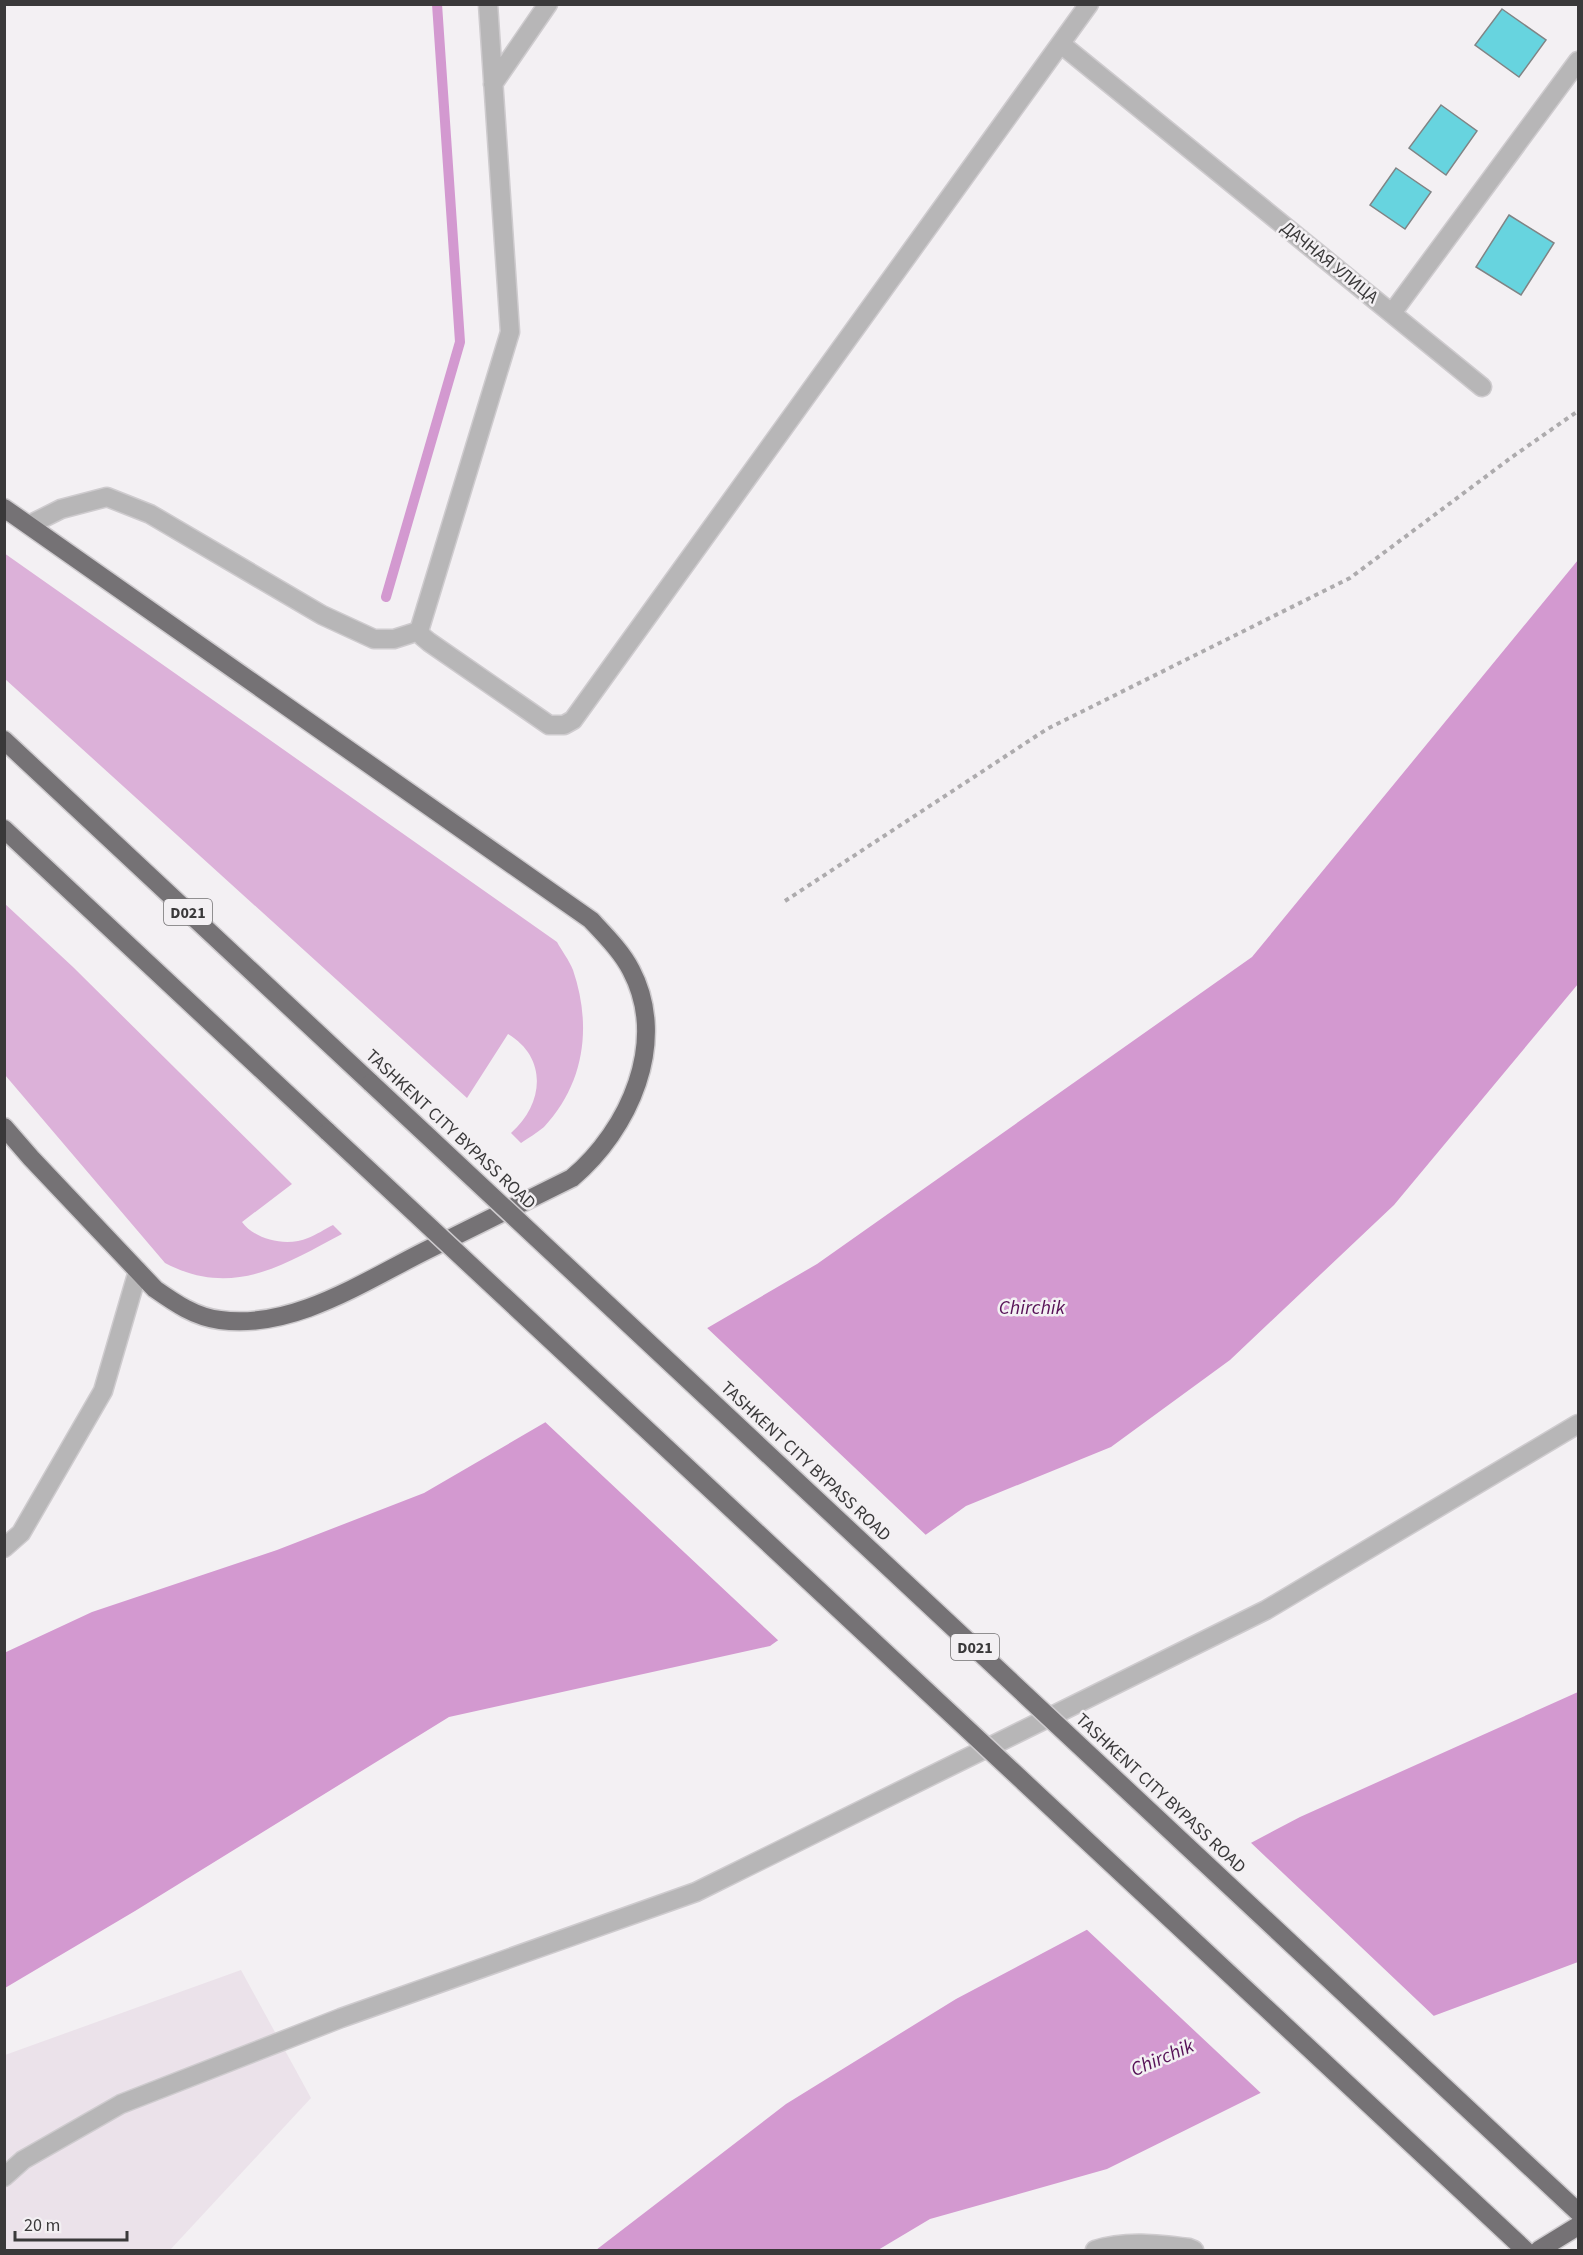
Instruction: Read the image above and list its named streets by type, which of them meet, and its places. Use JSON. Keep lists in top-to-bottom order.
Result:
{
  "streets": {
    "highway": ["D021", "TASHKENT CITY BYPASS ROAD"],
    "street": ["ДАЧНАЯ УЛИЦА"]
  },
  "water": ["Chirchik"],
  "scale_bar": "20 m"
}
